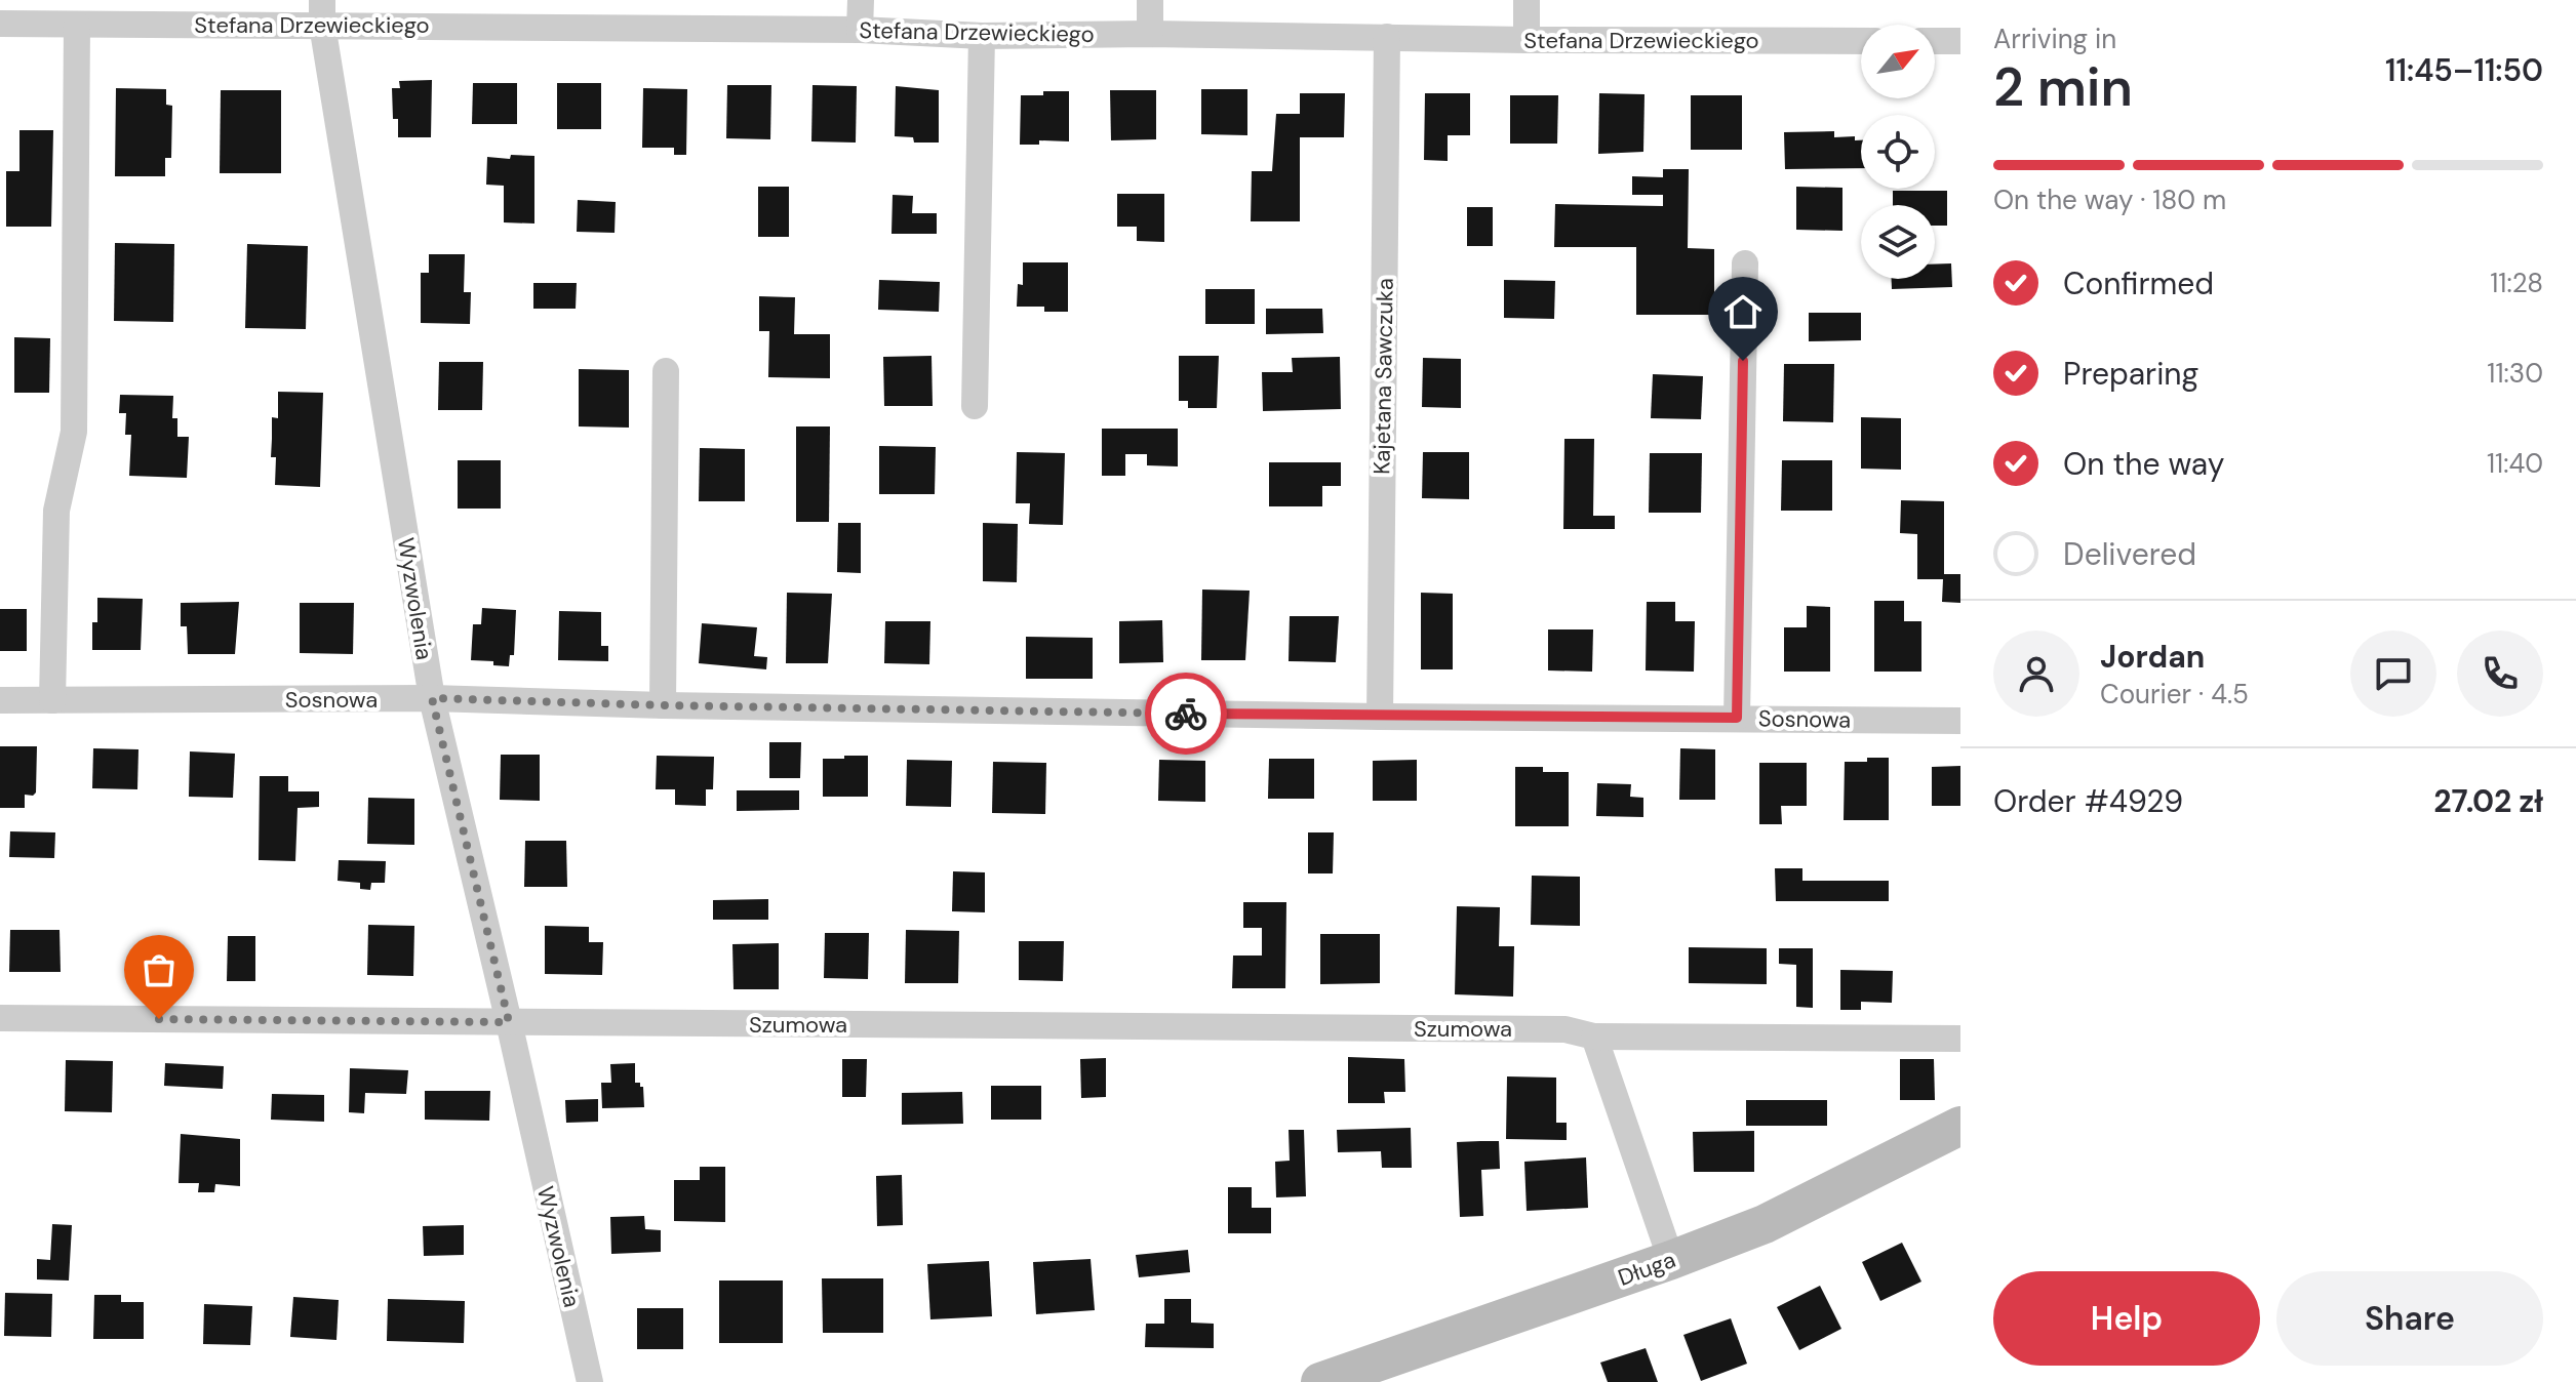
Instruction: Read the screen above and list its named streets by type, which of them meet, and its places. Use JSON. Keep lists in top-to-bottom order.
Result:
{
  "streets": {
    "street": [
      "Stefana Drzewieckiego",
      "Kajetana Sawczuka",
      "Wyzwolenia",
      "Sosnowa",
      "Szumowa",
      "Długa"
    ]
  },
  "crossings": [
    ["Stefana Drzewieckiego", "Kajetana Sawczuka"],
    ["Stefana Drzewieckiego", "Wyzwolenia"],
    ["Kajetana Sawczuka", "Sosnowa"],
    ["Wyzwolenia", "Sosnowa"],
    ["Wyzwolenia", "Szumowa"]
  ],
  "north": "top right",
  "page": {
    "heading": ["2 min", "Arriving in", "11:45–11:50"],
    "panel": [
      "Jordan",
      "Courier · 4.5",
      "Order #4929",
      "27.02 zł"
    ],
    "bar": "On the way · 180 m",
    "list": [
      ["Confirmed", "11:28"],
      ["Preparing", "11:30"],
      ["On the way", "11:40"],
      "Delivered"
    ],
    "buttons": ["Help", "Share"]
  }
}
